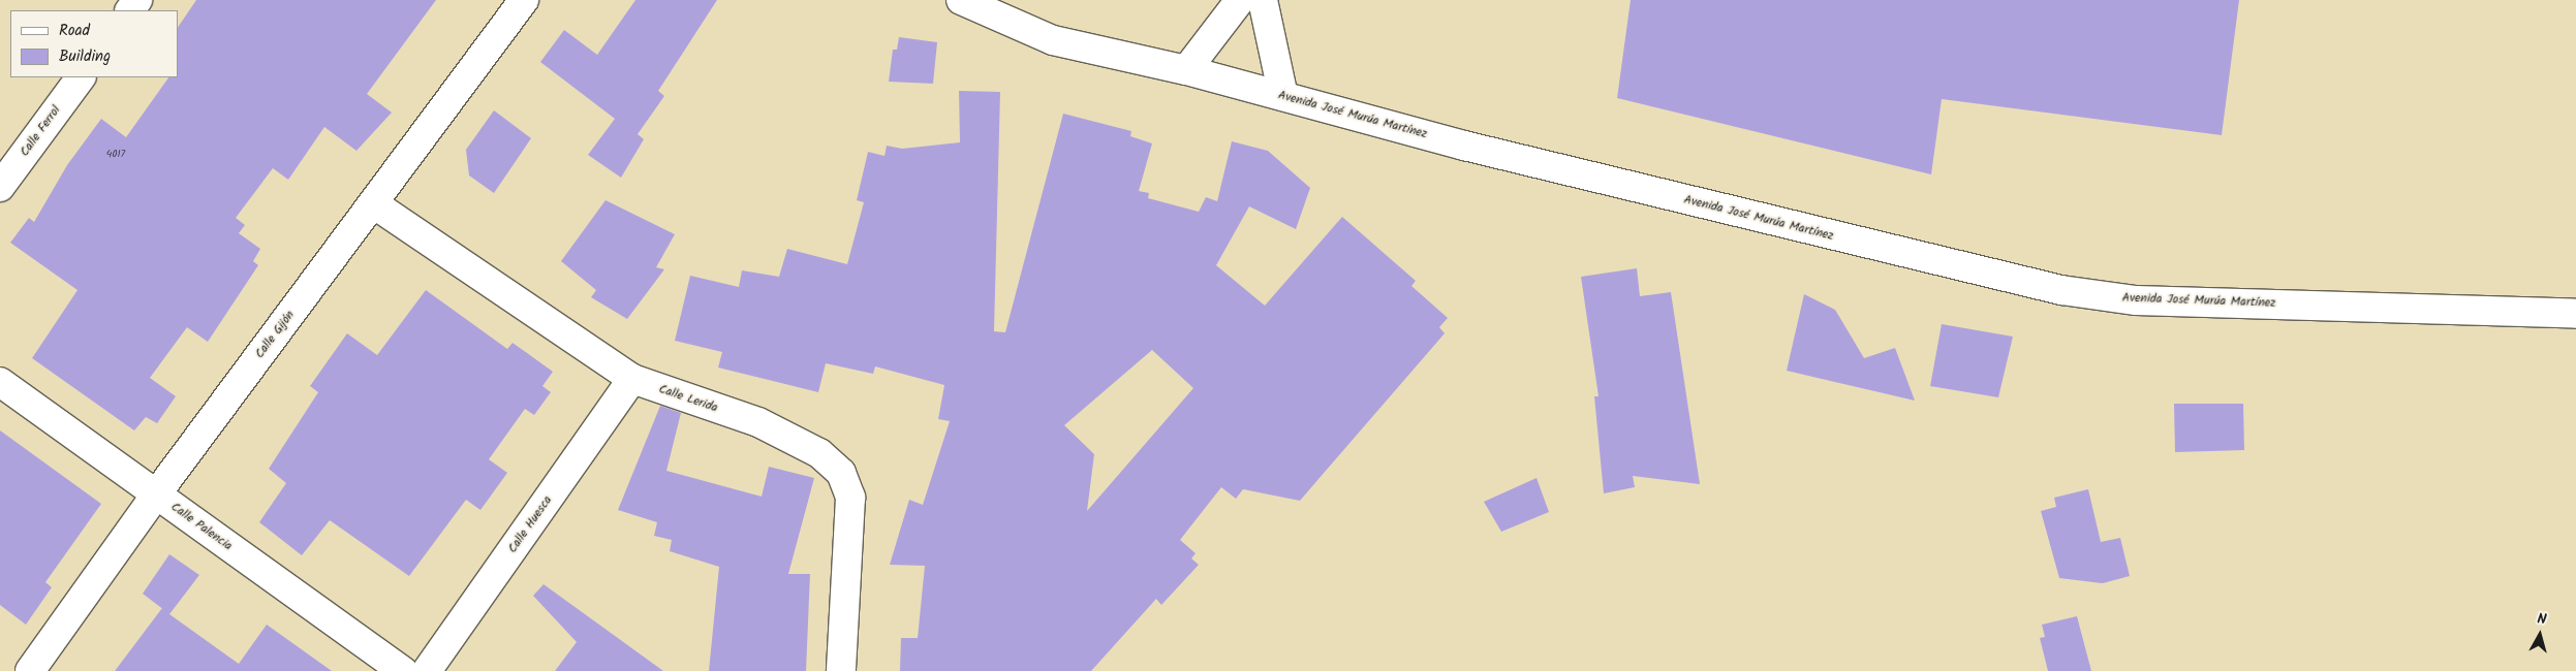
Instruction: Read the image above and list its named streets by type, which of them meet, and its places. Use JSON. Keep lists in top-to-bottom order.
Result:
{
  "streets": {
    "street": [
      "Avenida José Murúa Martínez",
      "Calle Ferrol",
      "Calle Gijón",
      "Calle Lerida",
      "Calle Huesca",
      "Calle Palencia"
    ]
  },
  "crossings": [
    ["Calle Gijón", "Calle Lerida"],
    ["Calle Gijón", "Calle Palencia"],
    ["Calle Lerida", "Calle Huesca"]
  ],
  "house_numbers": ["4017"],
  "legend": ["Road", "Building"],
  "north": "top"
}
